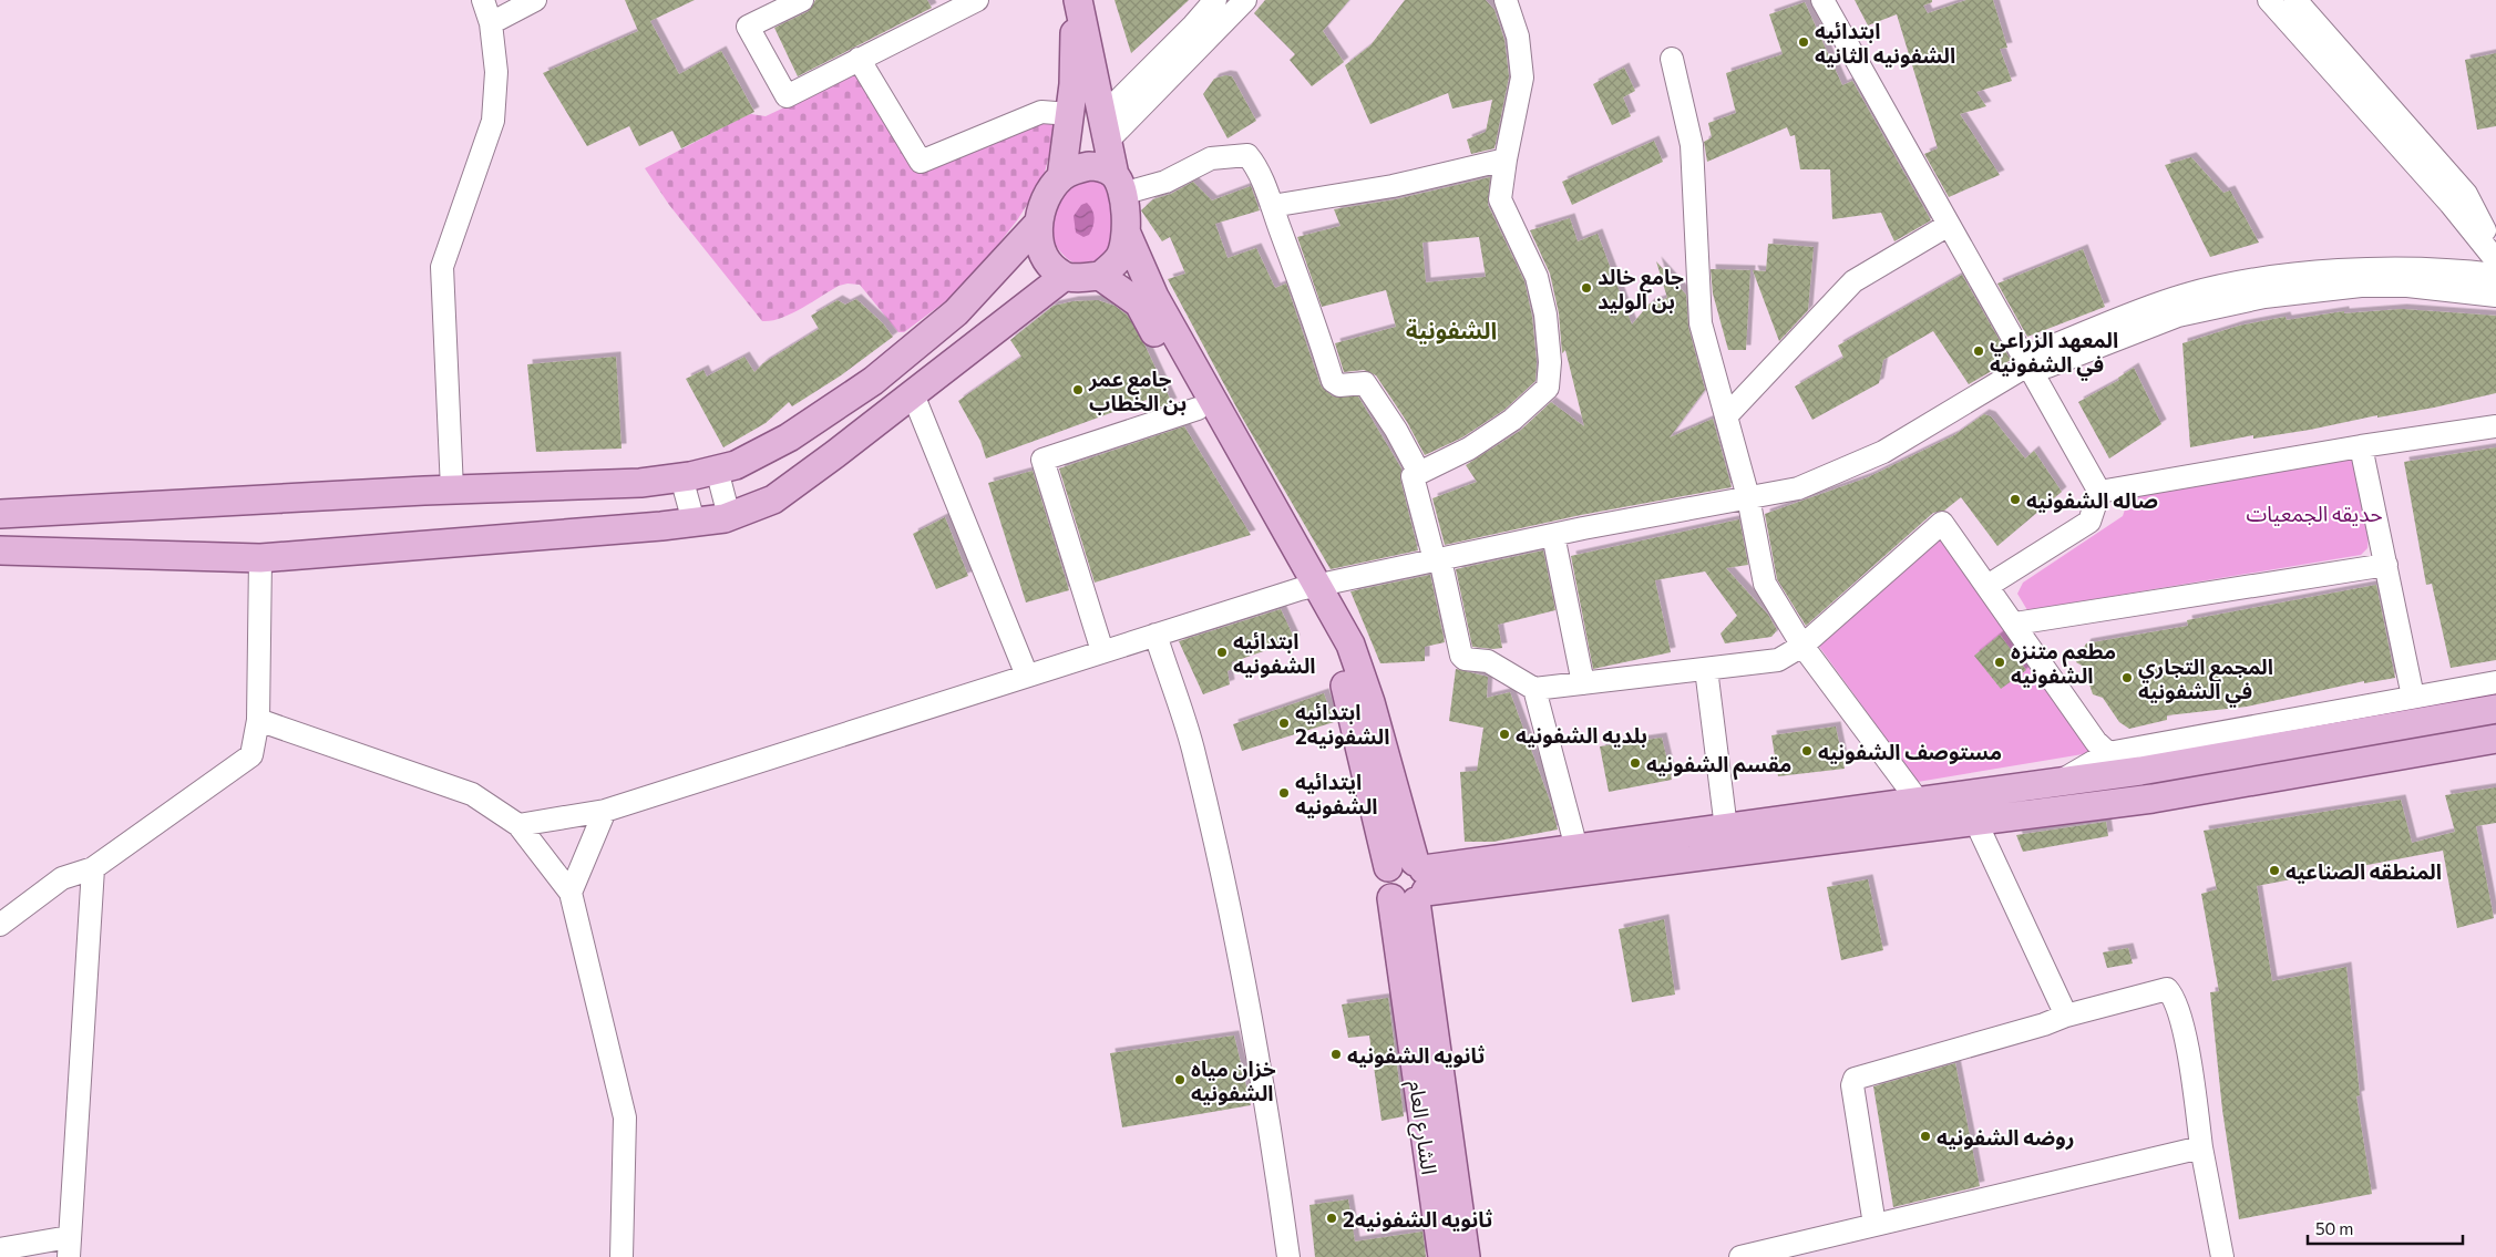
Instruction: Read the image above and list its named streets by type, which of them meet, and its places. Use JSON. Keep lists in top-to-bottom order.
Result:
{
  "streets": {
    "main road": ["الشارع العام"]
  },
  "districts": ["الشفونية"],
  "parks": ["حديقه الجمعيات"],
  "places": [
    "ابتدائيه الشفونيه الثانيه",
    "جامع خالد بن الوليد",
    "المعهد الزراعي في الشفونيه",
    "جامع عمر بن الخطاب",
    "صاله الشفونيه",
    "ابتدائيه الشفونيه",
    "مطعم متنزه الشفونيه",
    "المجمع التجاري في الشفونيه",
    "ابتدائيه الشفونيه2",
    "بلديه الشفونيه",
    "مستوصف الشفونيه",
    "مقسم الشفونيه",
    "ايتدائيه الشفونيه",
    "المنطقه الصناعيه",
    "ثانويه الشفونيه",
    "خزان مياه الشفونيه",
    "روضه الشفونيه",
    "ثانويه الشفونيه2"
  ],
  "scale_bar": "50 m"
}
